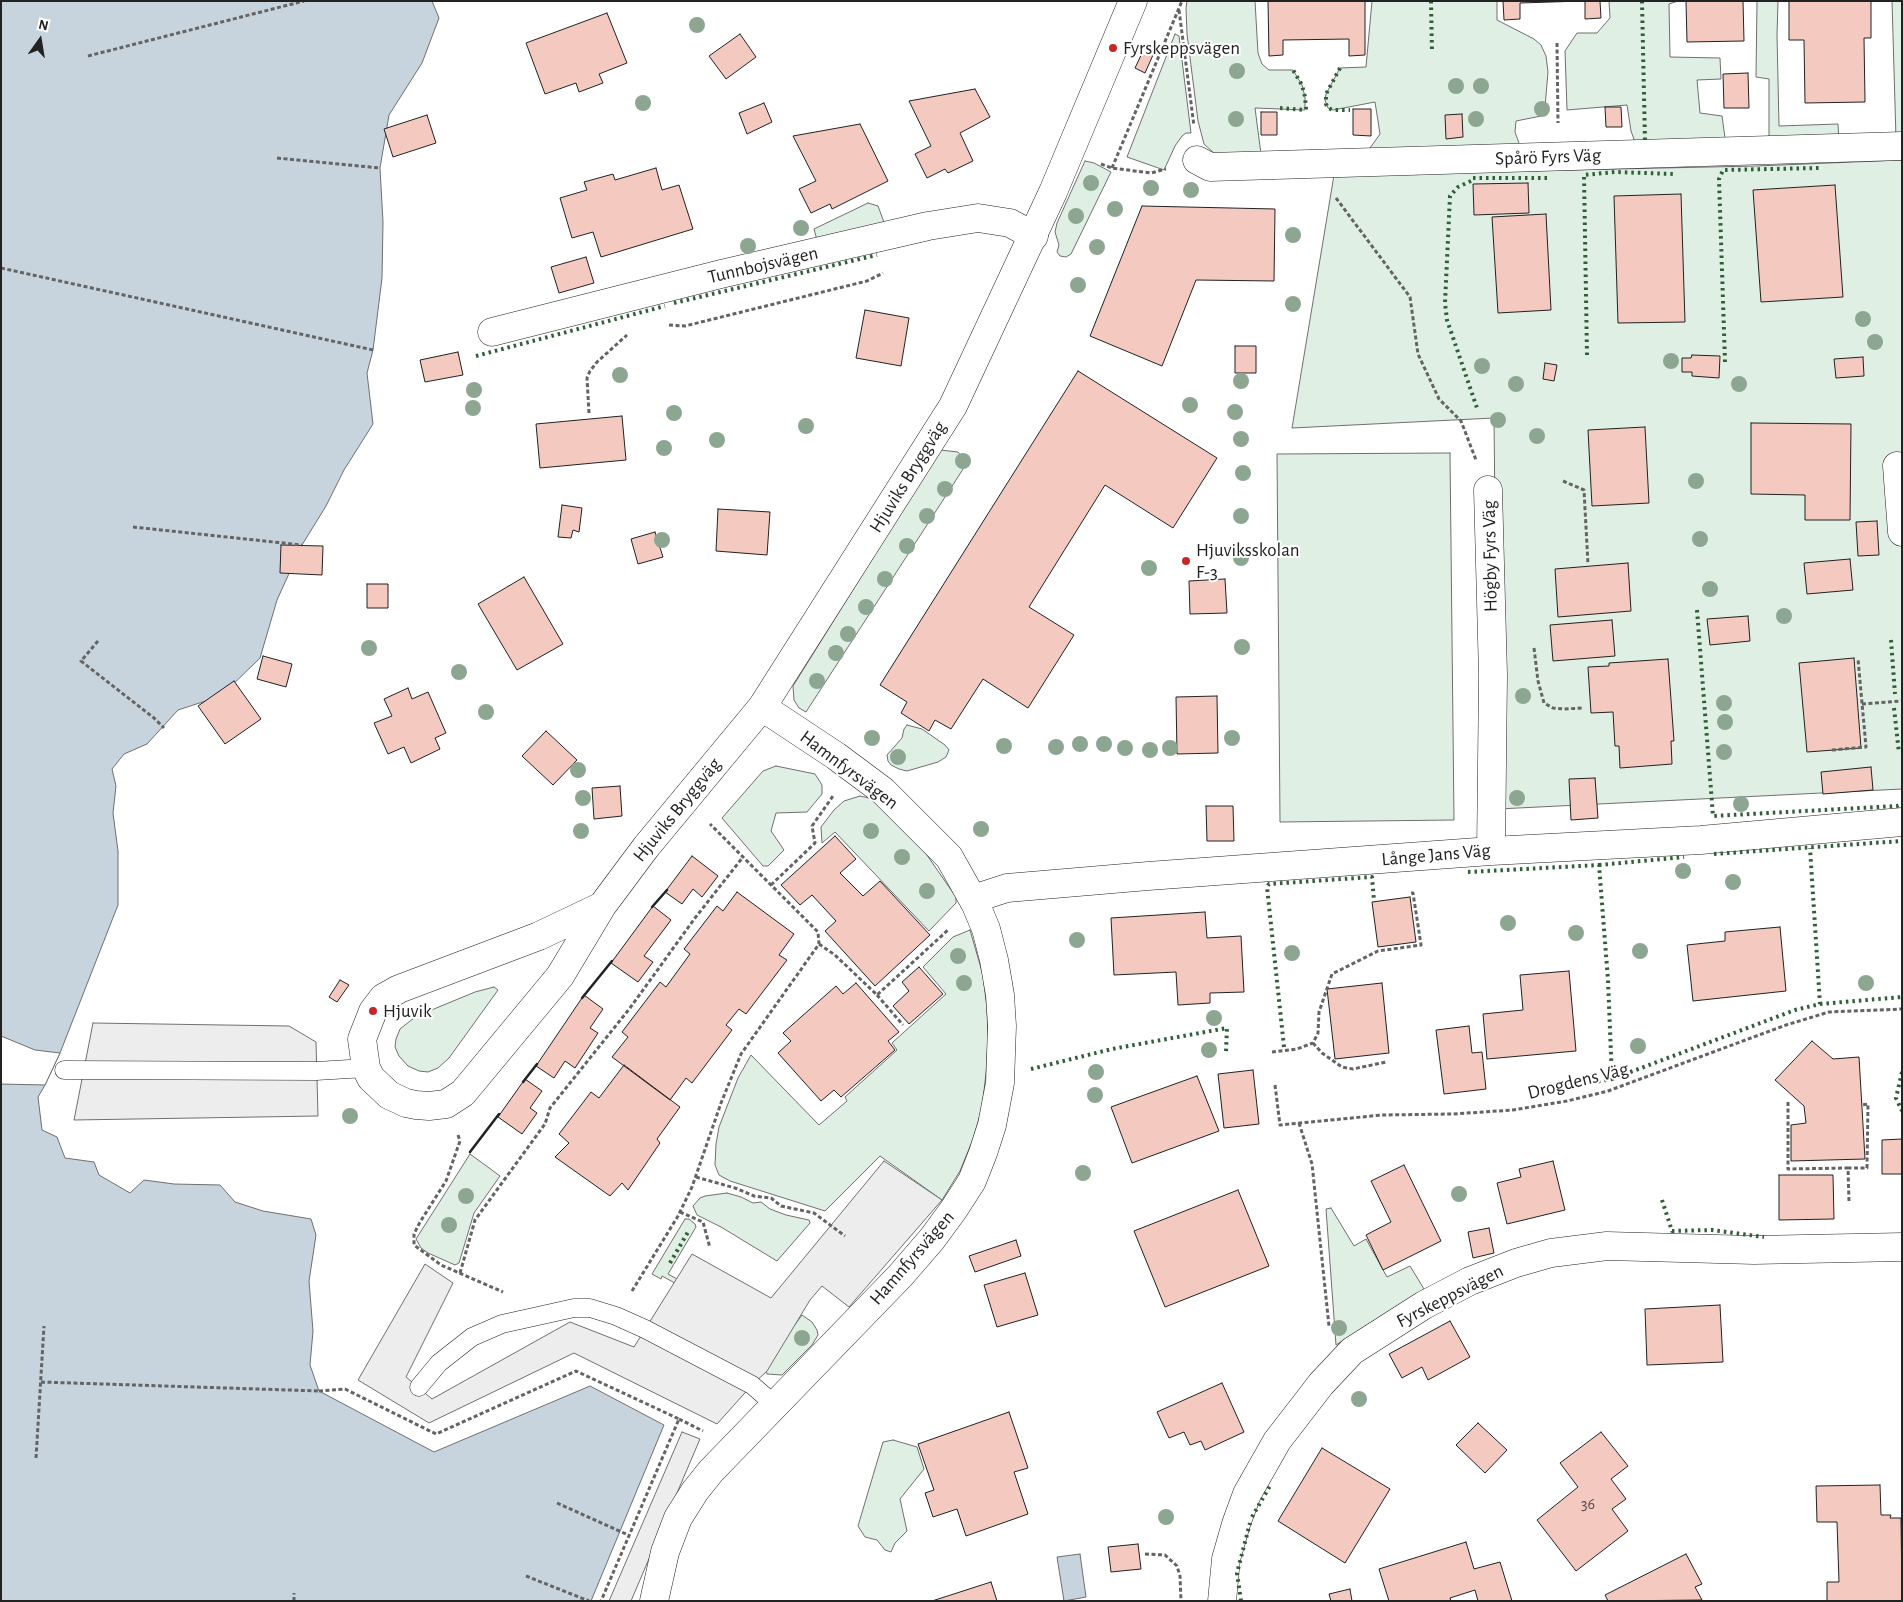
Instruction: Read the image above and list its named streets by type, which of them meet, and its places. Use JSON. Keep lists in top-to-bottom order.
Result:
{
  "streets": {
    "street": [
      "Spårö Fyrs Väg",
      "Tunnbojsvägen",
      "Hjuviks Bryggväg",
      "Högby Fyrs Väg",
      "Hamnfyrsvägen",
      "Långe Jans Väg",
      "Fyrskeppsvägen"
    ],
    "path": ["Drogdens Väg"]
  },
  "crossings": [
    ["Spårö Fyrs Väg", "Högby Fyrs Väg"],
    ["Tunnbojsvägen", "Hjuviks Bryggväg"],
    ["Hjuviks Bryggväg", "Hamnfyrsvägen"],
    ["Högby Fyrs Väg", "Långe Jans Väg"],
    ["Hamnfyrsvägen", "Långe Jans Väg"]
  ],
  "places": ["Fyrskeppsvägen", "Hjuviksskolan F-3", "Hjuvik"],
  "house_numbers": ["36"],
  "north": "top"
}
